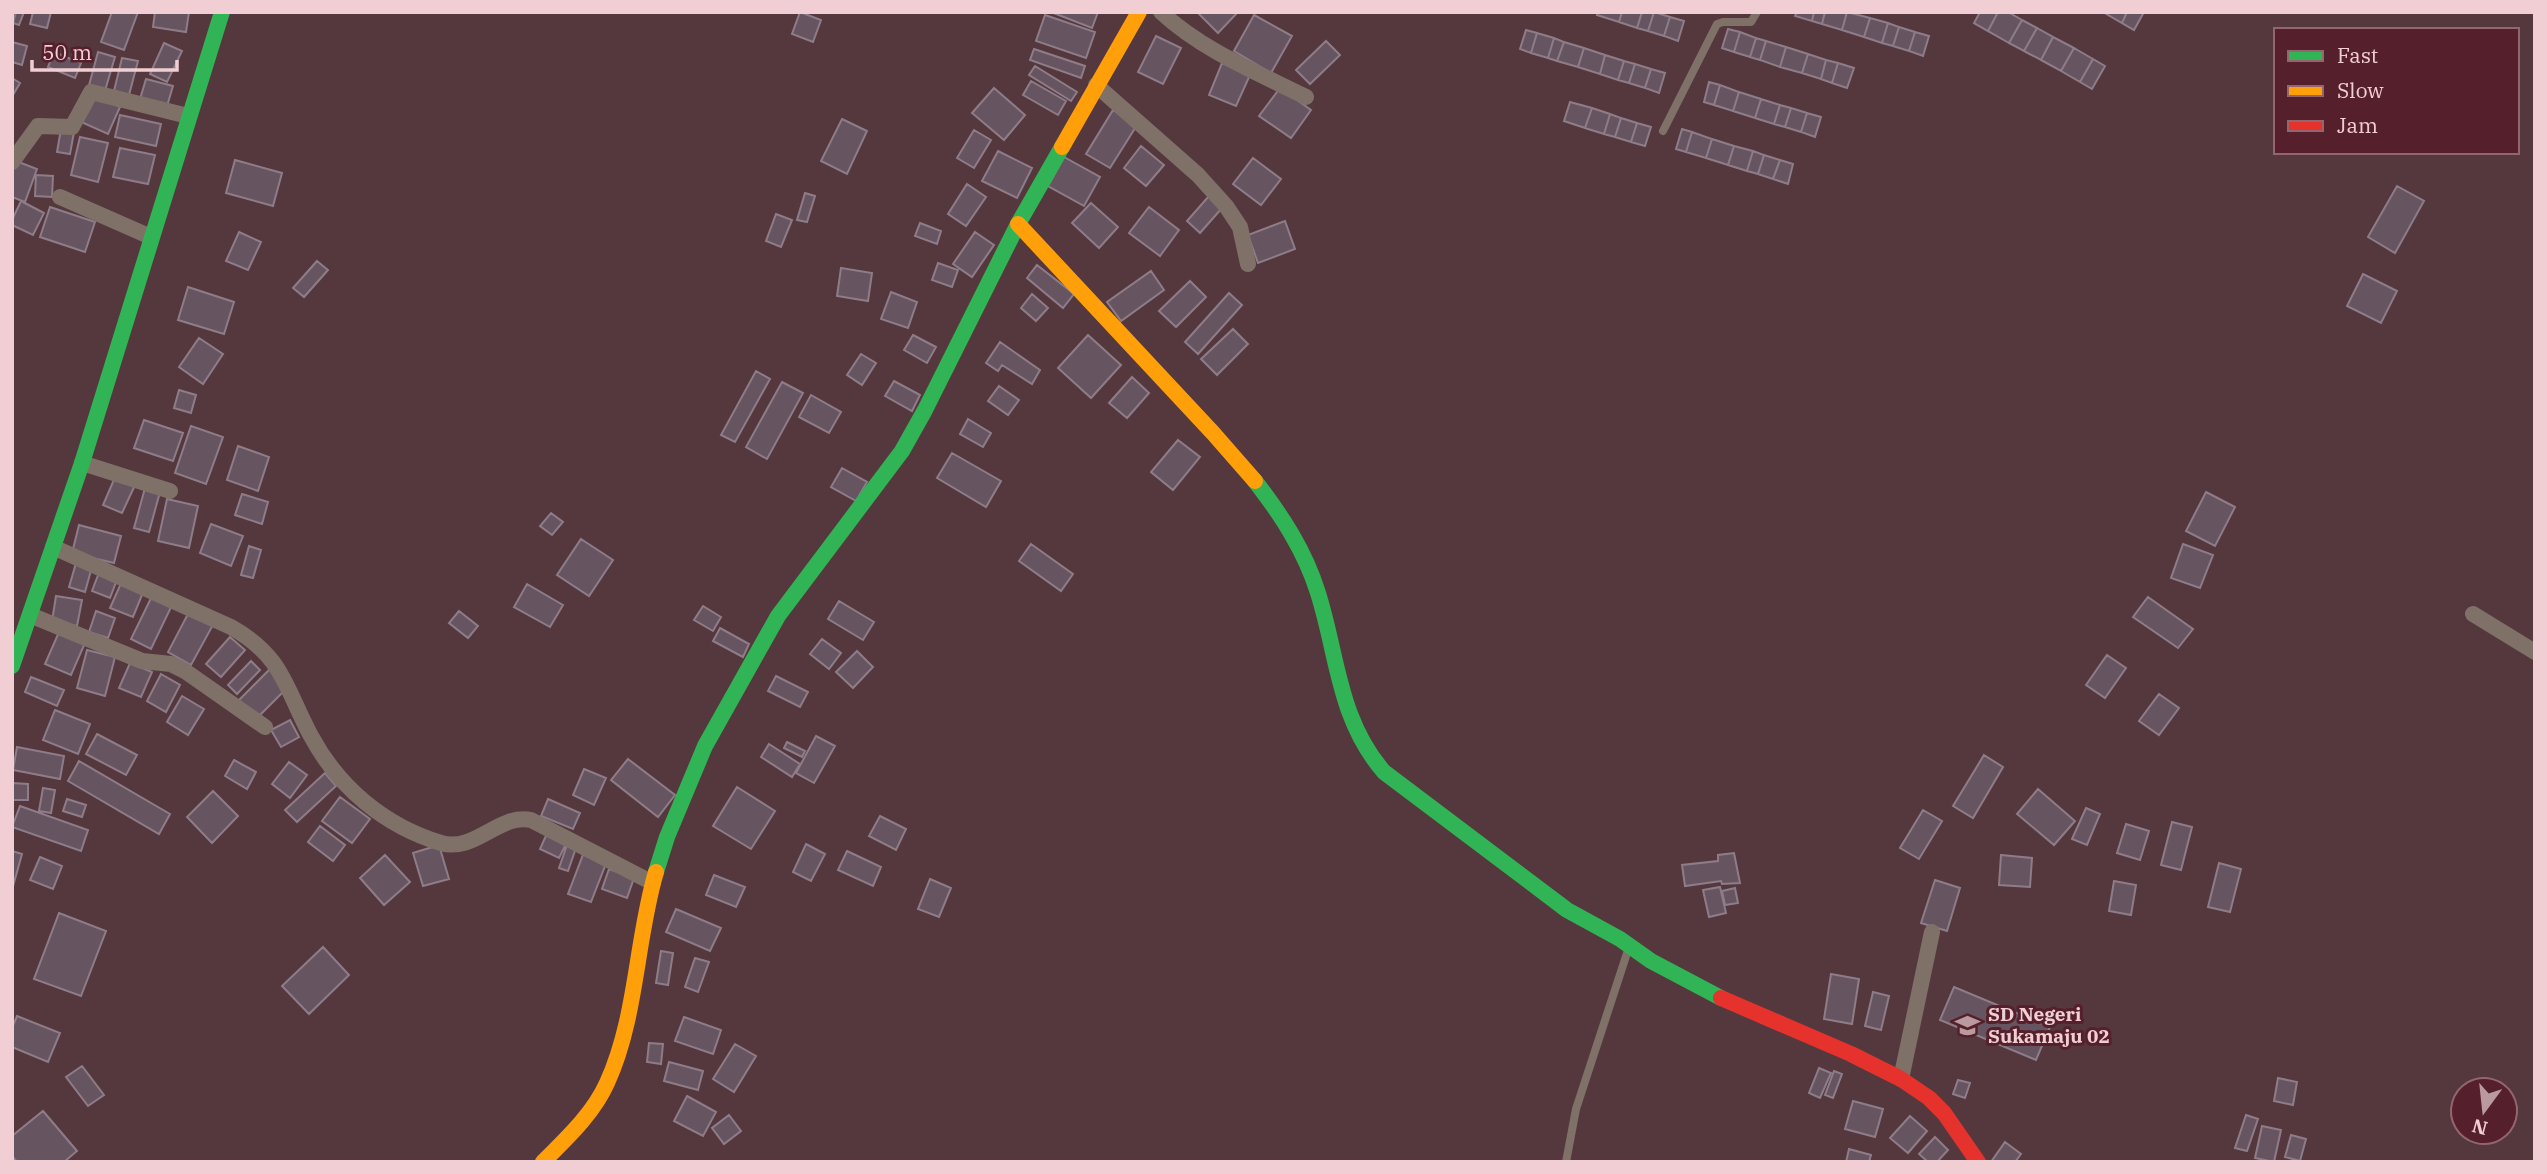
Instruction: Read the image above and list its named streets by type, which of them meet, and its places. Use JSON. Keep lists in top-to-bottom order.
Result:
{
  "places": {
    "school or university": ["SD Negeri Sukamaju 02"]
  },
  "legend": ["Fast", "Slow", "Jam"],
  "scale_bar": "50 m",
  "north": "bottom"
}
